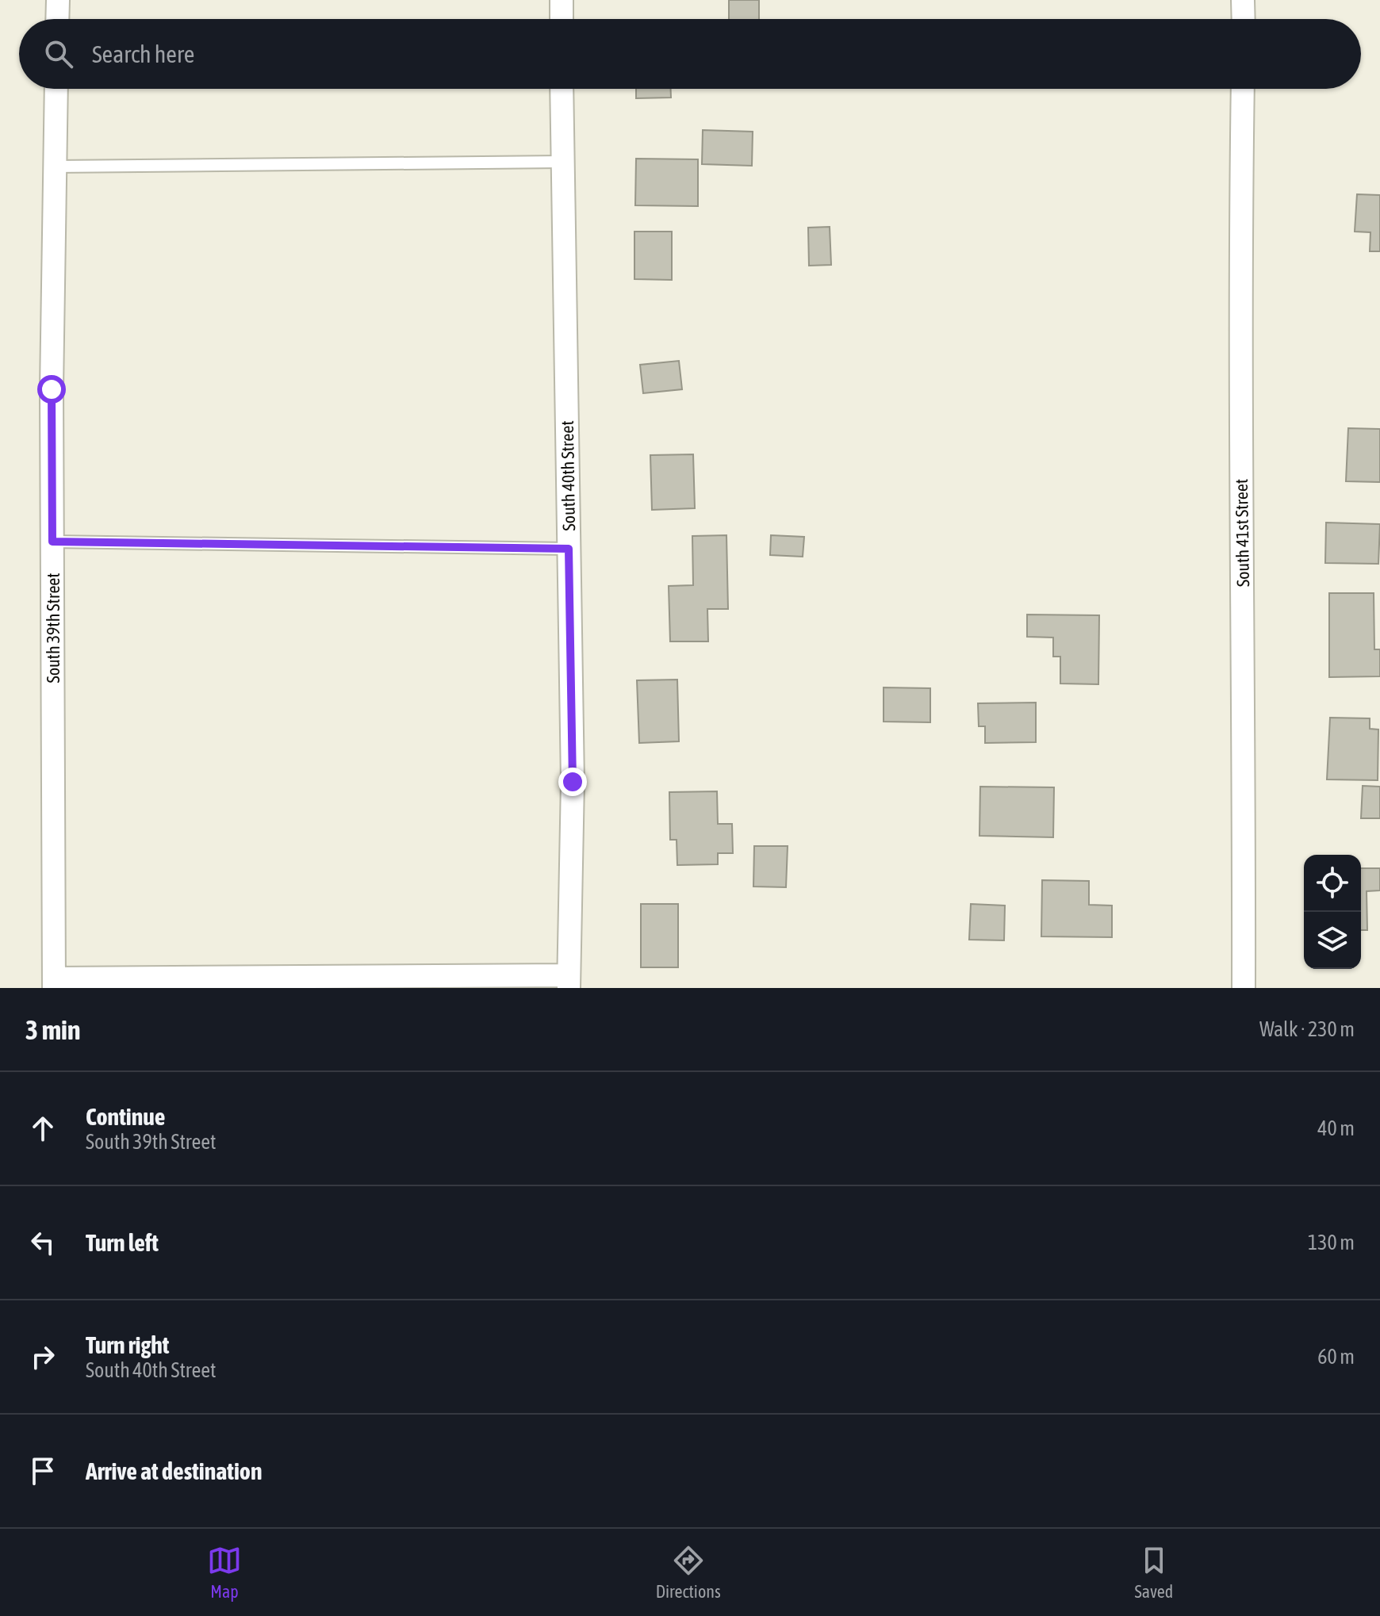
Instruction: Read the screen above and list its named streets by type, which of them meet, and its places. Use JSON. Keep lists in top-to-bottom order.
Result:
{
  "streets": {
    "street": ["South 40th Street", "South 41st Street", "South 39th Street"]
  },
  "page": {
    "search": "Search here",
    "heading": ["3 min", "Walk · 230 m"],
    "list": [
      ["Continue", "South 39th Street", "40 m"],
      ["Turn left", "130 m"],
      ["Turn right", "South 40th Street", "60 m"],
      "Arrive at destination"
    ],
    "nav": ["Map", "Directions", "Saved"]
  }
}
